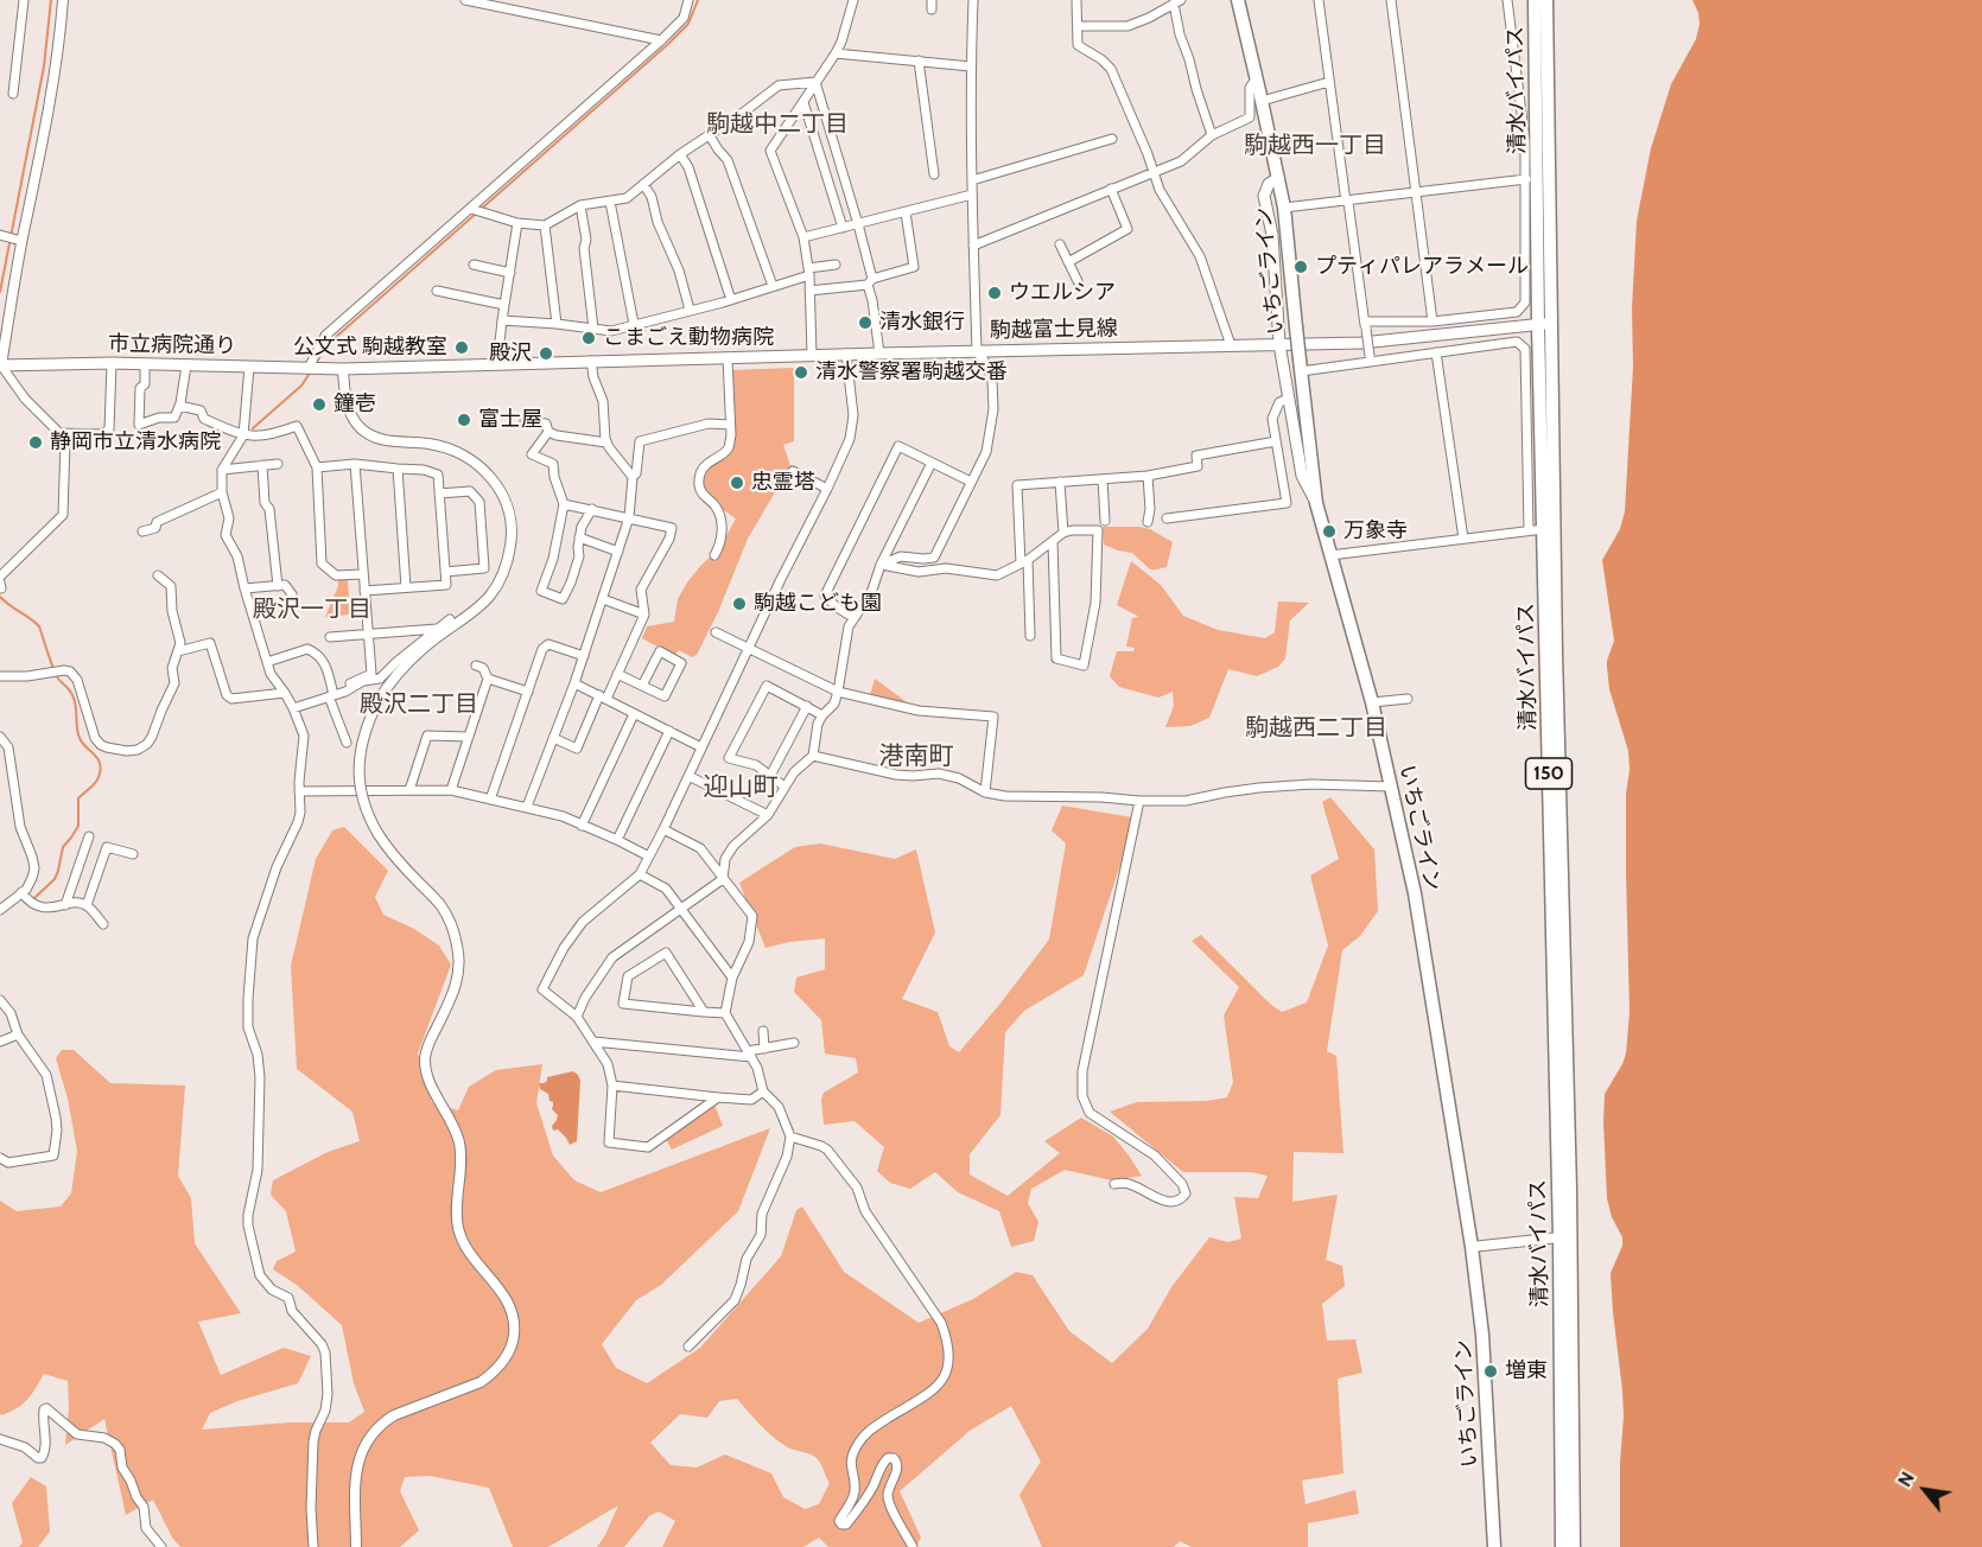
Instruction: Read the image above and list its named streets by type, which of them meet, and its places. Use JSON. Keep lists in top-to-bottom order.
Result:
{
  "streets": {
    "highway": ["清水バイパス", "いちごライン", "150"],
    "main road": ["駒越富士見線", "市立病院通り"]
  },
  "crossings": [
    ["清水バイパス", "駒越富士見線"],
    ["駒越富士見線", "市立病院通り"]
  ],
  "districts": [
    "駒越中二丁目",
    "駒越西一丁目",
    "殿沢一丁目",
    "殿沢二丁目",
    "駒越西二丁目",
    "港南町",
    "迎山町"
  ],
  "places": [
    "プティパレアラメール",
    "ウエルシア",
    "清水銀行",
    "こまごえ動物病院",
    "公文式 駒越教室",
    "殿沢",
    "清水警察署駒越交番",
    "鐘壱",
    "富士屋",
    "静岡市立清水病院",
    "忠霊塔",
    "万象寺",
    "駒越こども園",
    "増東"
  ],
  "north": "top left"
}
